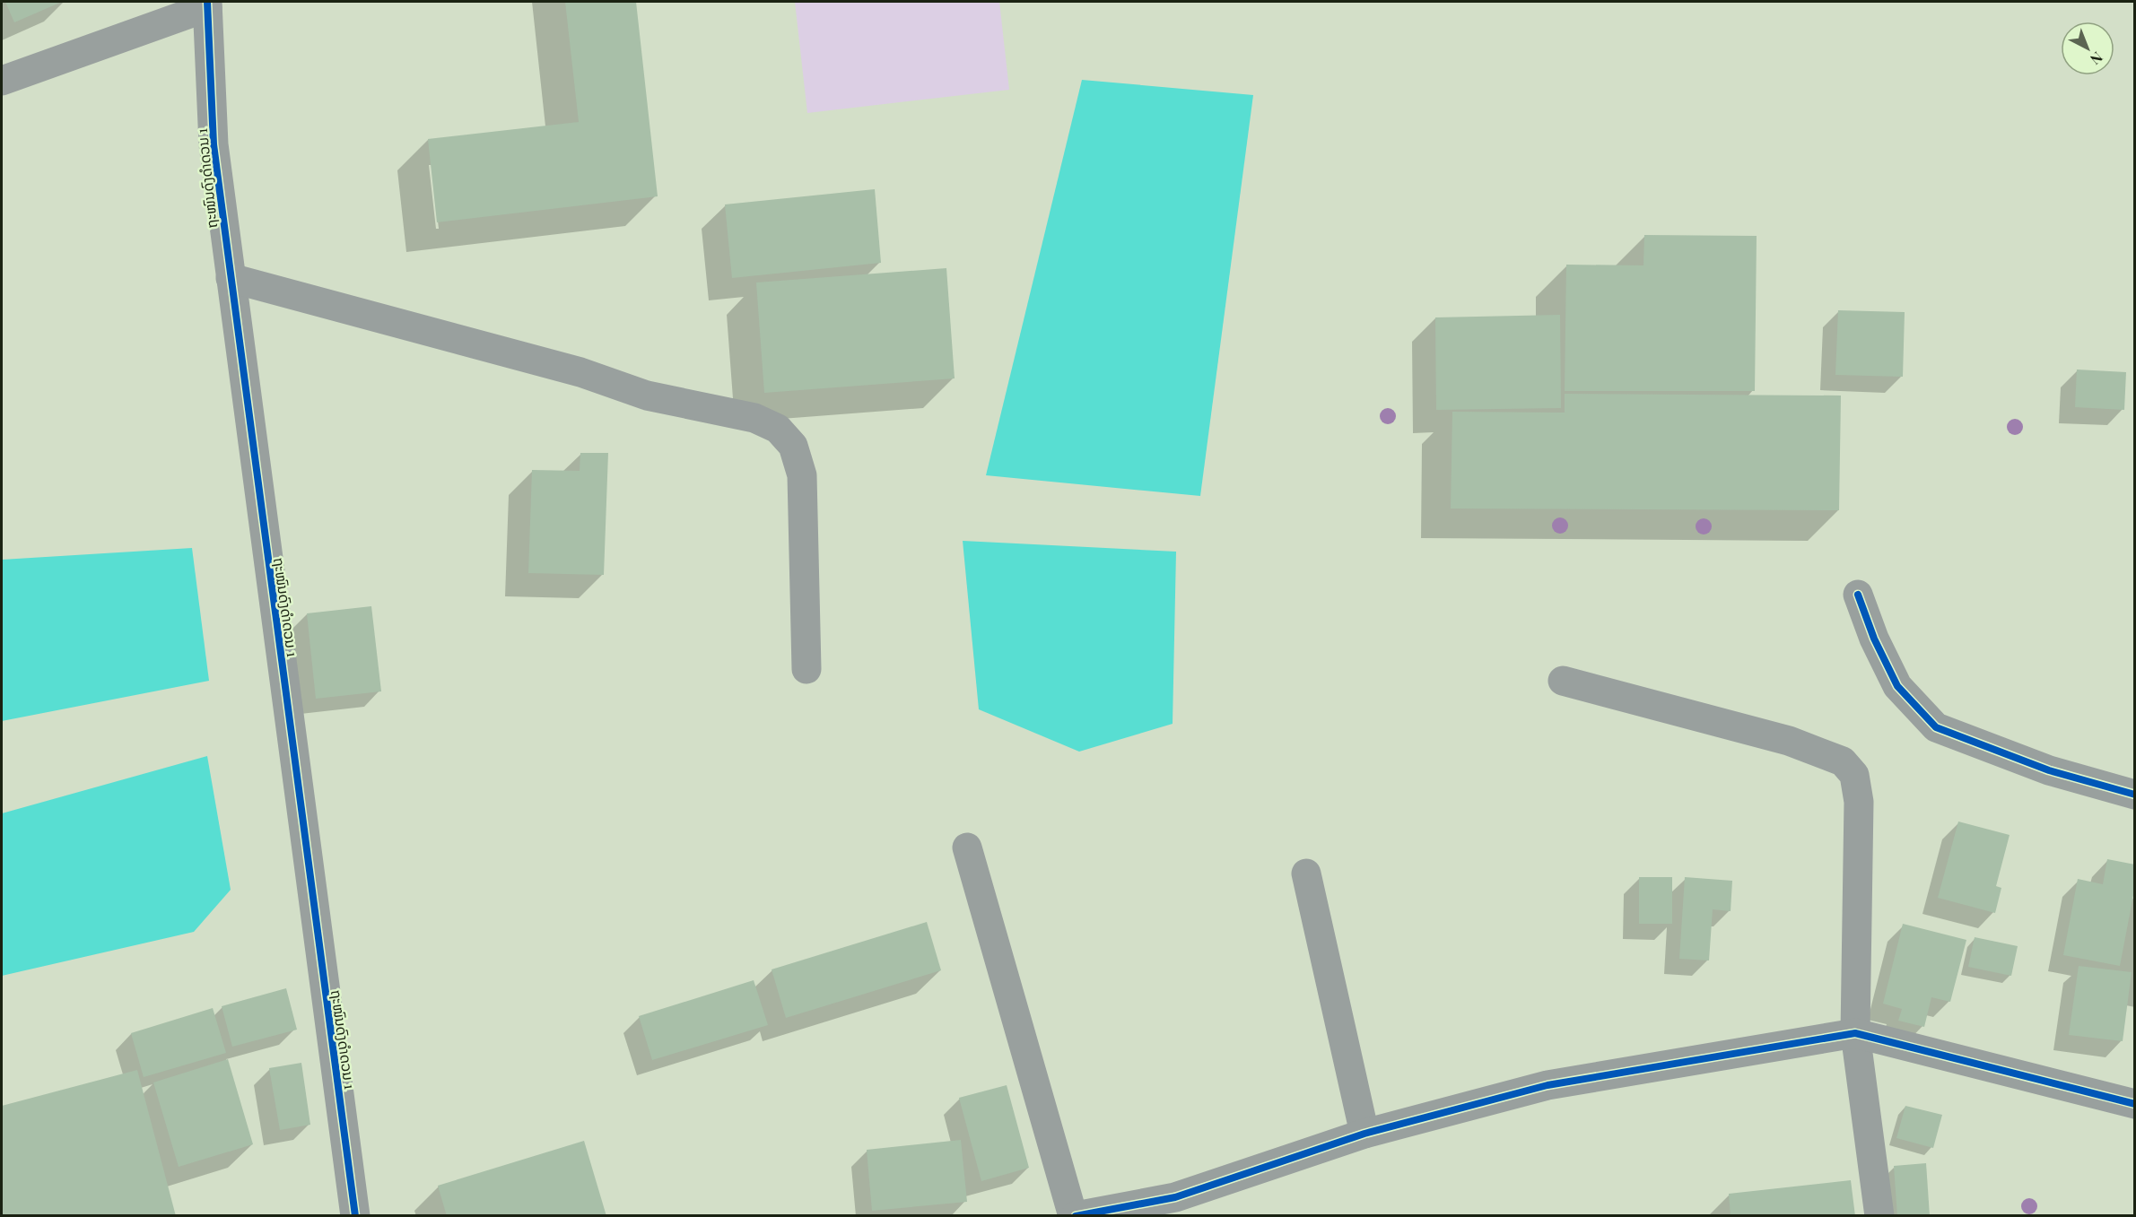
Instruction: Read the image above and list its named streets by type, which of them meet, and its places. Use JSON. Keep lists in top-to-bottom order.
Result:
{
  "streets": {
    "street": ["ຖະໜົນດົງດຳດວນ 1"]
  },
  "north": "bottom right"
}
